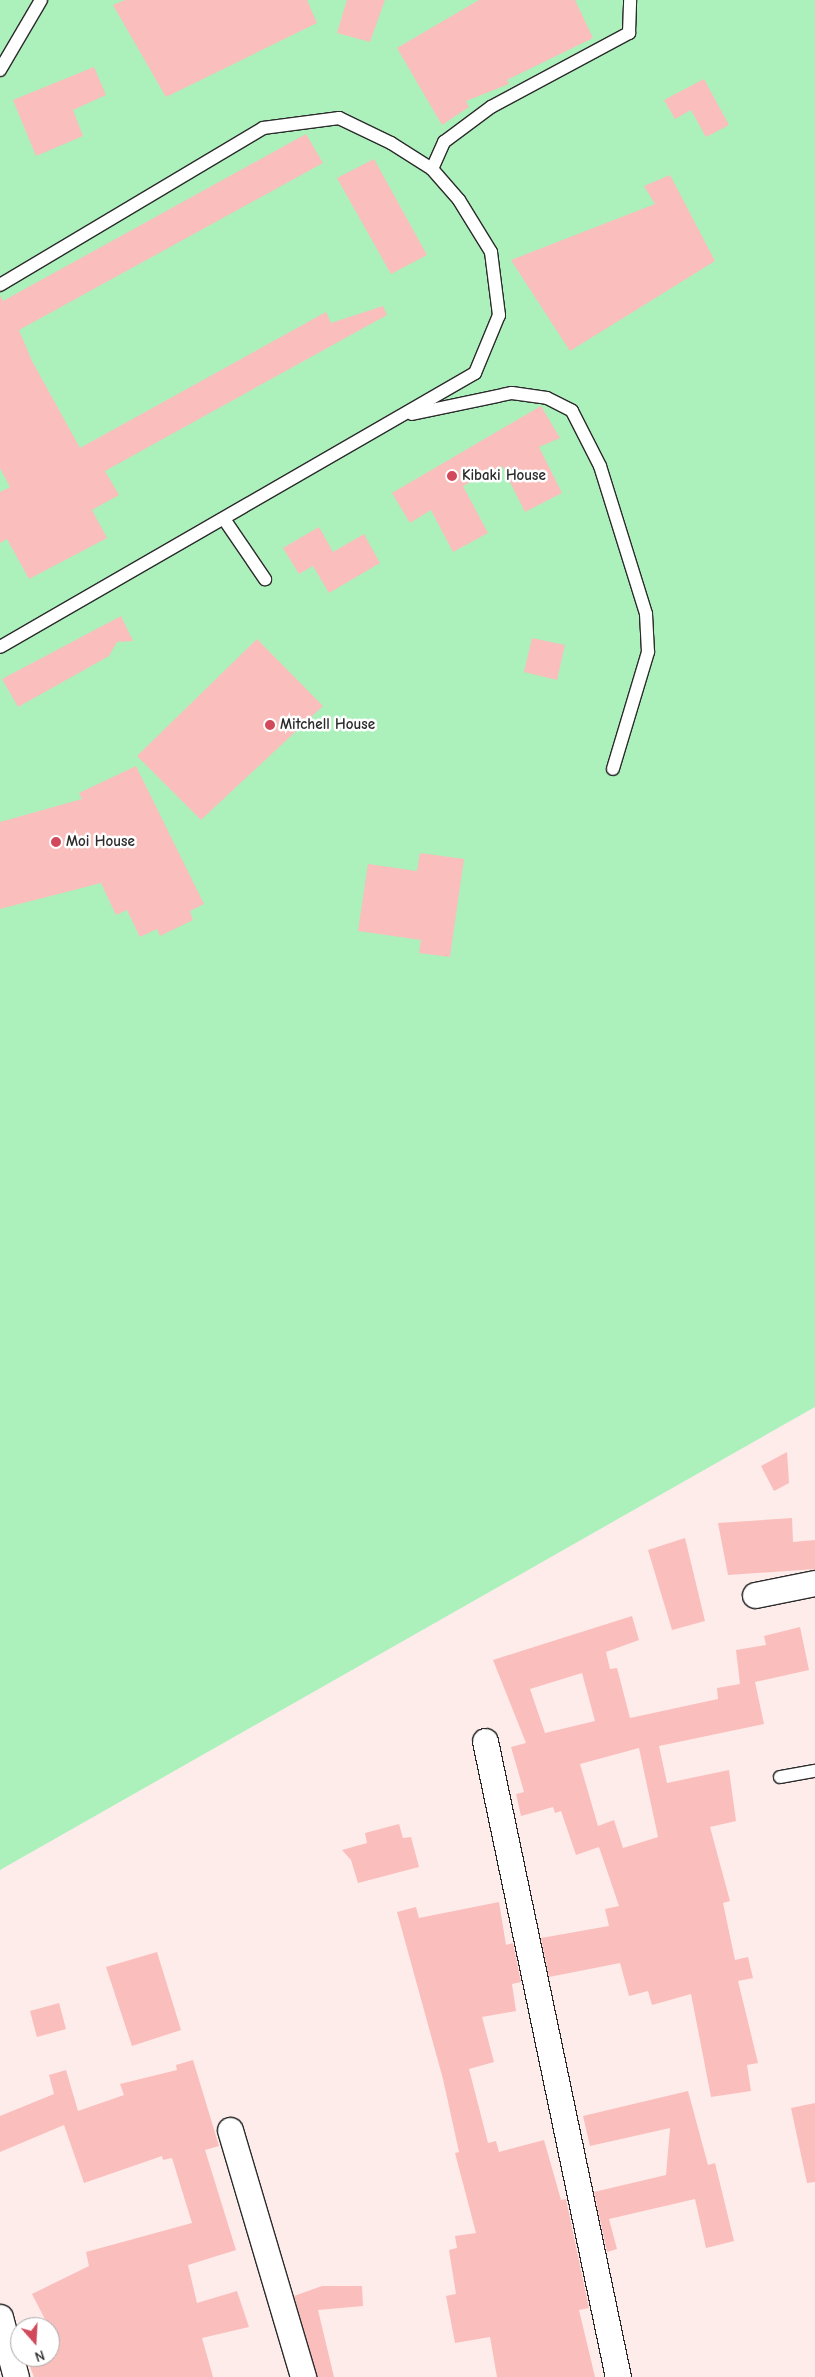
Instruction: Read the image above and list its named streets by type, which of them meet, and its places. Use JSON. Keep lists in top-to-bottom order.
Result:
{
  "places": ["Kibaki House", "Mitchell House", "Moi House"],
  "north": "bottom"
}
